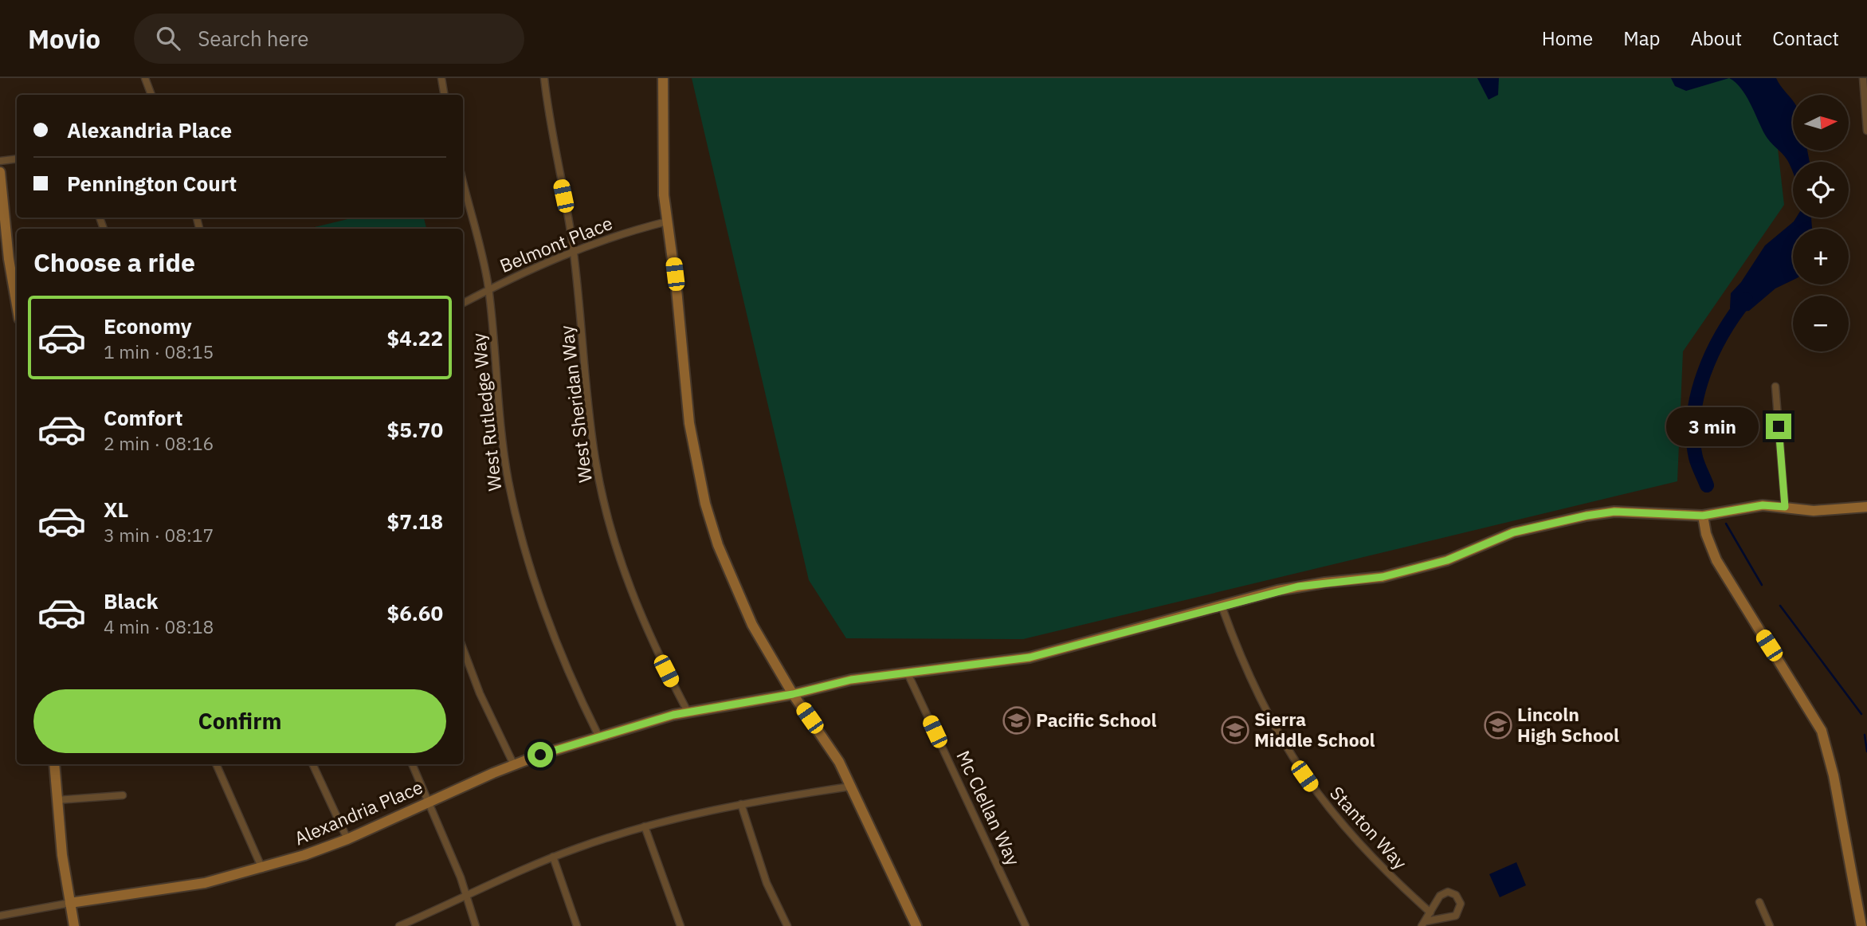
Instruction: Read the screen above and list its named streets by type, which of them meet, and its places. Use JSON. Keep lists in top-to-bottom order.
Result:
{
  "streets": {
    "street": [
      "Belmont Place",
      "West Sheridan Way",
      "West Rutledge Way",
      "Mc Clellan Way",
      "Alexandria Place",
      "Stanton Way"
    ]
  },
  "crossings": [
    ["Belmont Place", "West Sheridan Way"],
    ["Belmont Place", "West Rutledge Way"],
    ["West Sheridan Way", "Alexandria Place"],
    ["West Rutledge Way", "Alexandria Place"],
    ["Mc Clellan Way", "Alexandria Place"],
    ["Alexandria Place", "Stanton Way"]
  ],
  "places": {
    "school or university": ["Pacific School", "Lincoln High School", "Sierra Middle School"]
  },
  "north": "right",
  "page": {
    "header": "Movio",
    "search": "Search here",
    "nav": [
      "Home",
      "Map",
      "About",
      "Contact"
    ],
    "map_buttons": ["+", "−"],
    "banner": ["Alexandria Place", "Pennington Court"],
    "heading": "Choose a ride",
    "list": [
      {
        "name": "Economy",
        "note": "1 min · 08:15",
        "value": "$4.22"
      },
      {
        "name": "Comfort",
        "note": "2 min · 08:16",
        "value": "$5.70"
      },
      {
        "name": "XL",
        "note": "3 min · 08:17",
        "value": "$7.18"
      },
      {
        "name": "Black",
        "note": "4 min · 08:18",
        "value": "$6.60"
      }
    ],
    "bubble": "3 min",
    "buttons": "Confirm"
  }
}
